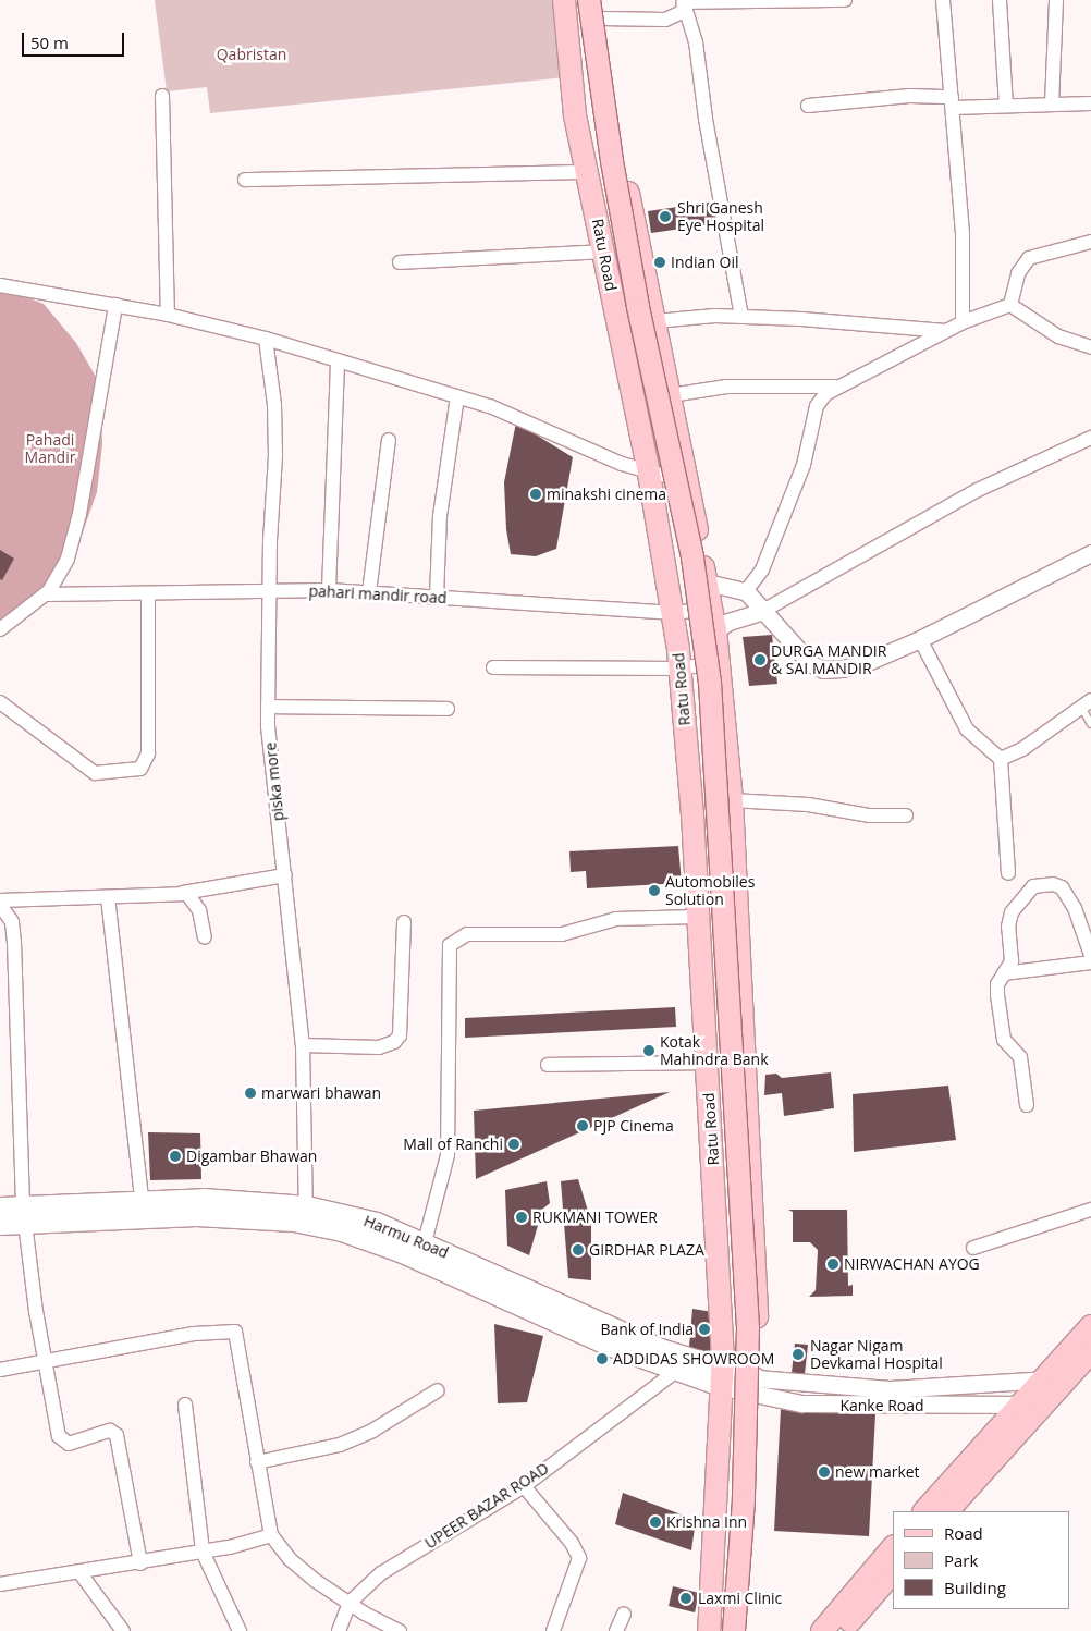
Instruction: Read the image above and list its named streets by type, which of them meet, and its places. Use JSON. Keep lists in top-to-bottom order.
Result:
{
  "streets": {
    "main road": ["Ratu Road", "Harmu Road"],
    "street": [
      "pahari mandir road",
      "piska more",
      "Kanke Road",
      "UPEER BAZAR ROAD"
    ]
  },
  "crossings": [
    ["Ratu Road", "pahari mandir road"],
    ["Ratu Road", "Harmu Road"],
    ["pahari mandir road", "piska more"],
    ["piska more", "Harmu Road"],
    ["Harmu Road", "Kanke Road"],
    ["Harmu Road", "UPEER BAZAR ROAD"]
  ],
  "parks": ["Qabristan", "Pahadi Mandir"],
  "places": [
    "Shri Ganesh Eye Hospital",
    "Indian Oil",
    "minakshi cinema",
    "DURGA MANDIR & SAI MANDIR",
    "Automobiles Solution",
    "Kotak Mahindra Bank",
    "marwari bhawan",
    "PJP Cinema",
    "Mall of Ranchi",
    "Digambar Bhawan",
    "RUKMANI TOWER",
    "GIRDHAR PLAZA",
    "NIRWACHAN AYOG",
    "Bank of India",
    "Nagar Nigam Devkamal Hospital",
    "ADDIDAS SHOWROOM",
    "new market",
    "Krishna Inn",
    "Laxmi Clinic"
  ],
  "legend": ["Road", "Park", "Building"],
  "scale_bar": "50 m"
}
